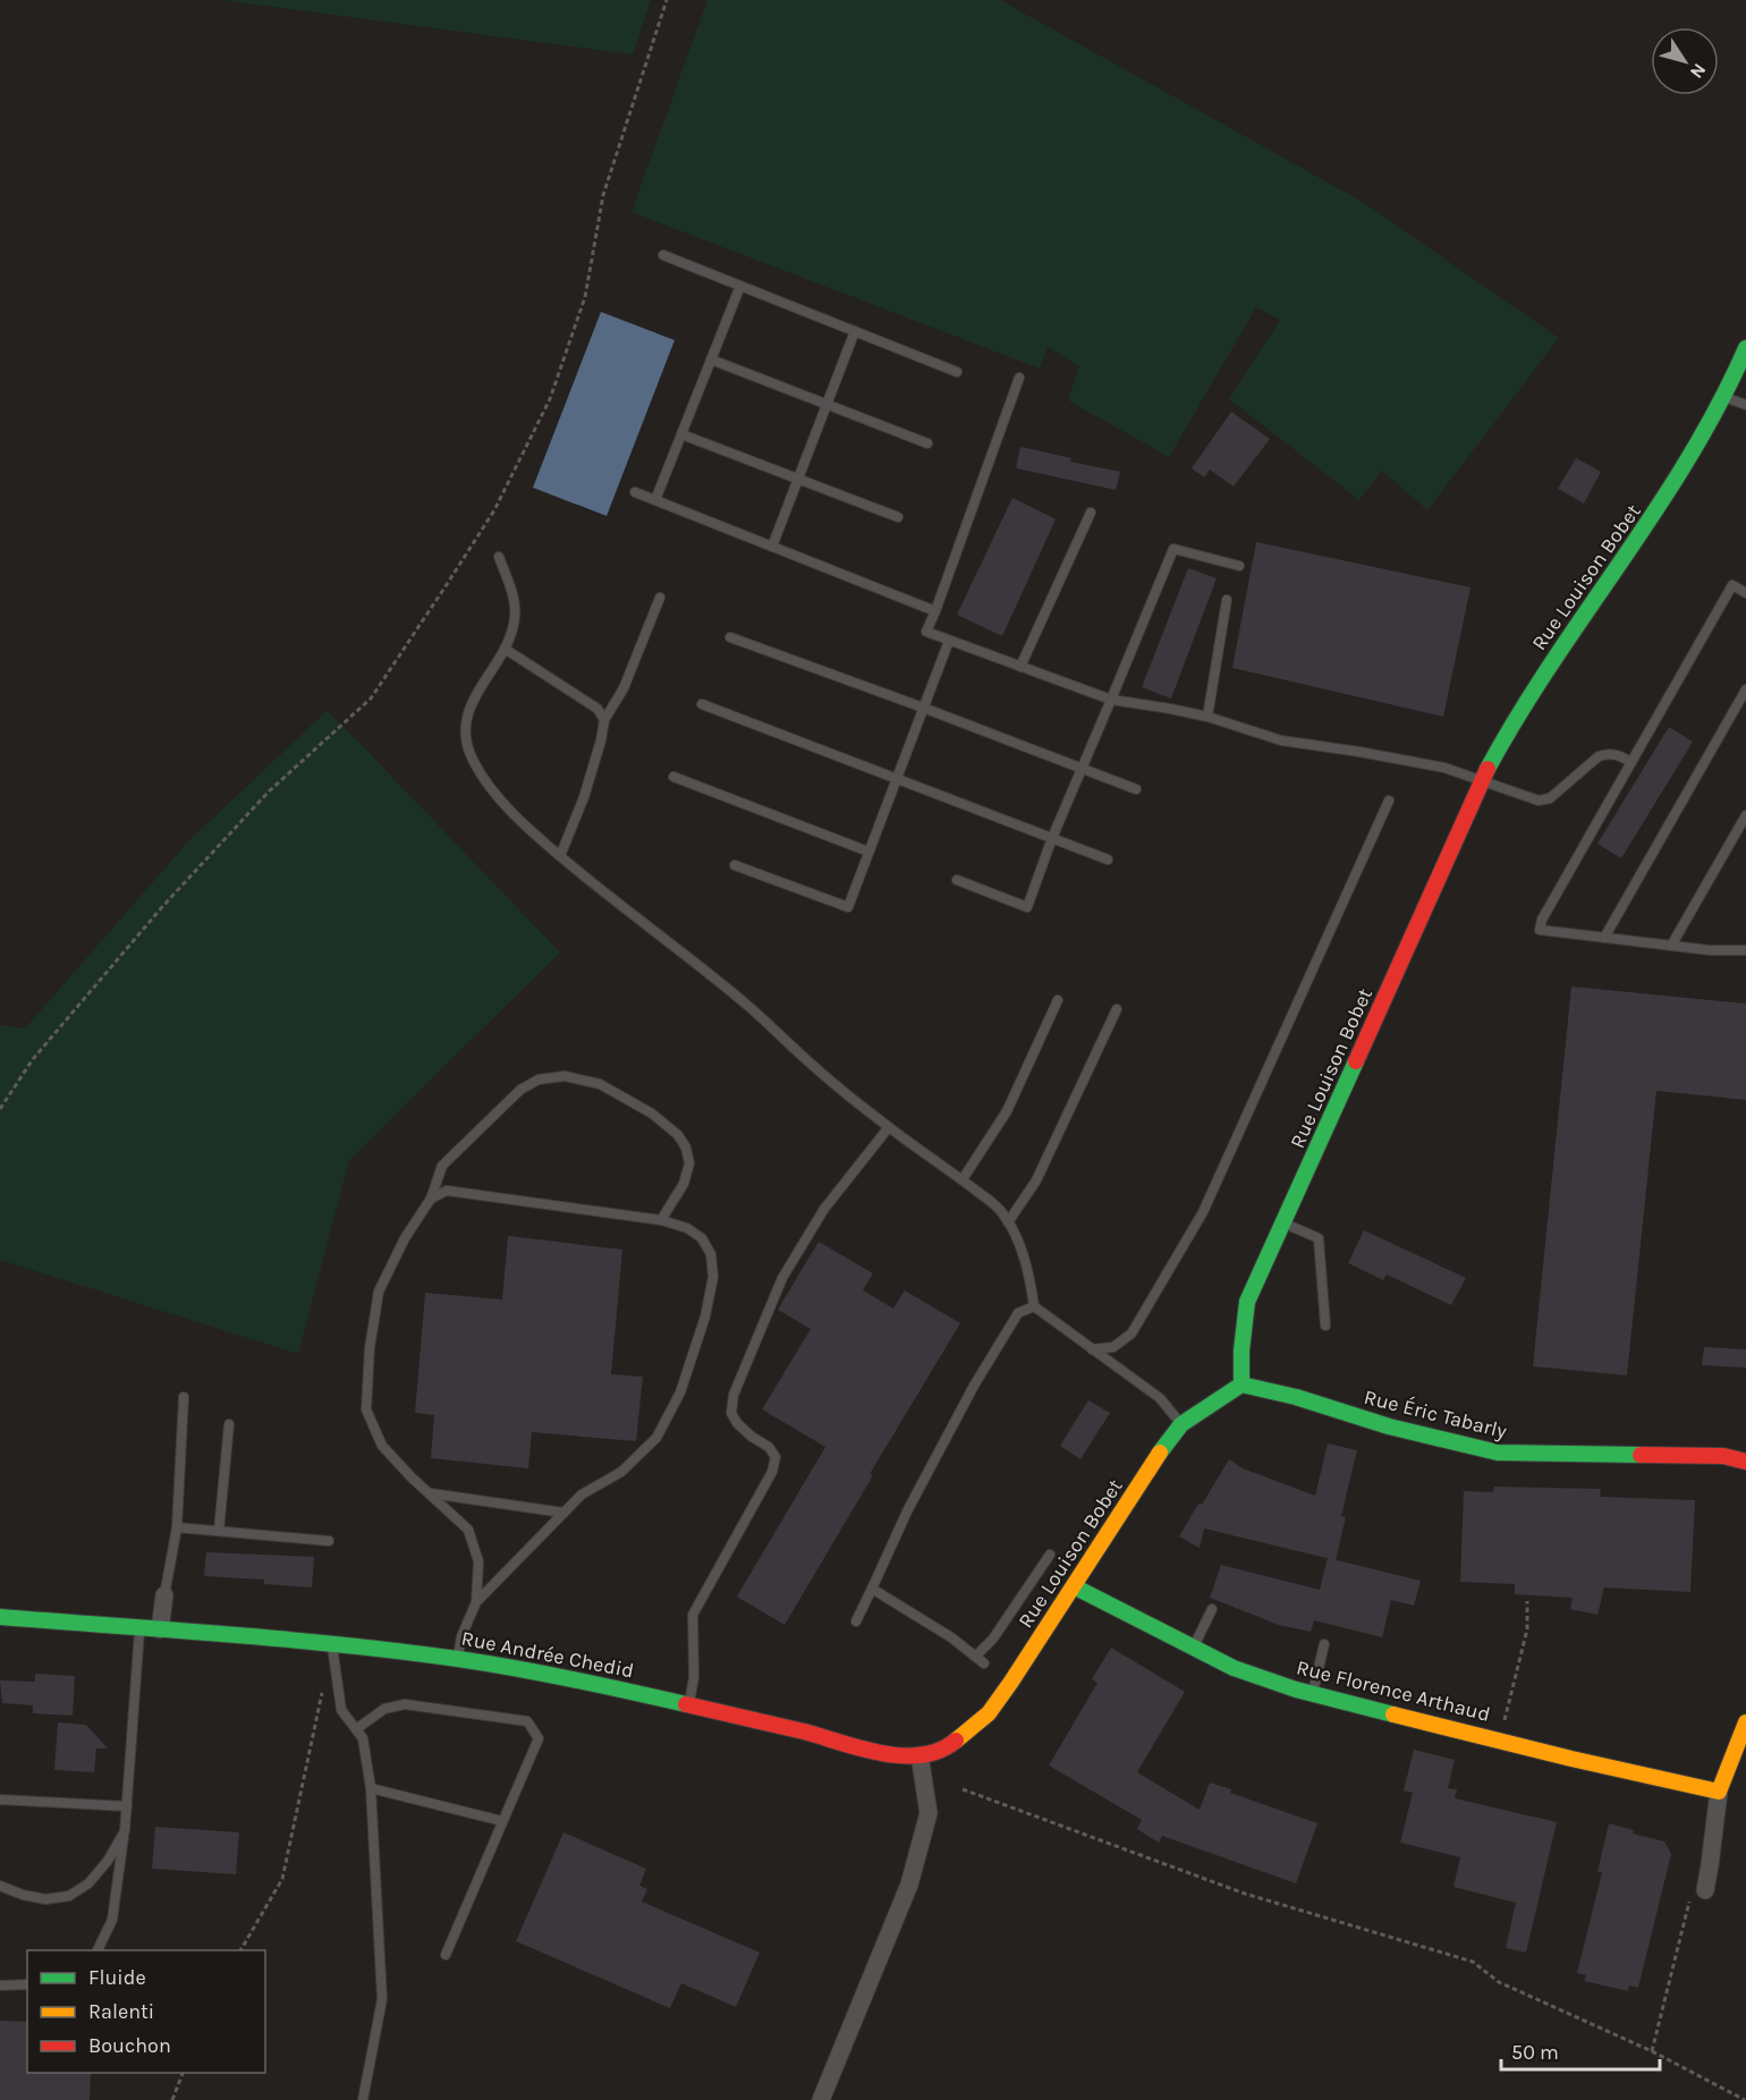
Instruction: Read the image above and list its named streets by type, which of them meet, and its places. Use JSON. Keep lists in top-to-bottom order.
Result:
{
  "streets": {
    "street": [
      "Rue Louison Bobet",
      "Rue Éric Tabarly",
      "Rue Andrée Chedid",
      "Rue Florence Arthaud"
    ]
  },
  "crossings": [
    ["Rue Louison Bobet", "Rue Éric Tabarly"],
    ["Rue Louison Bobet", "Rue Andrée Chedid"],
    ["Rue Louison Bobet", "Rue Florence Arthaud"]
  ],
  "legend": ["Fluide", "Ralenti", "Bouchon"],
  "scale_bar": "50 m",
  "north": "bottom right"
}
